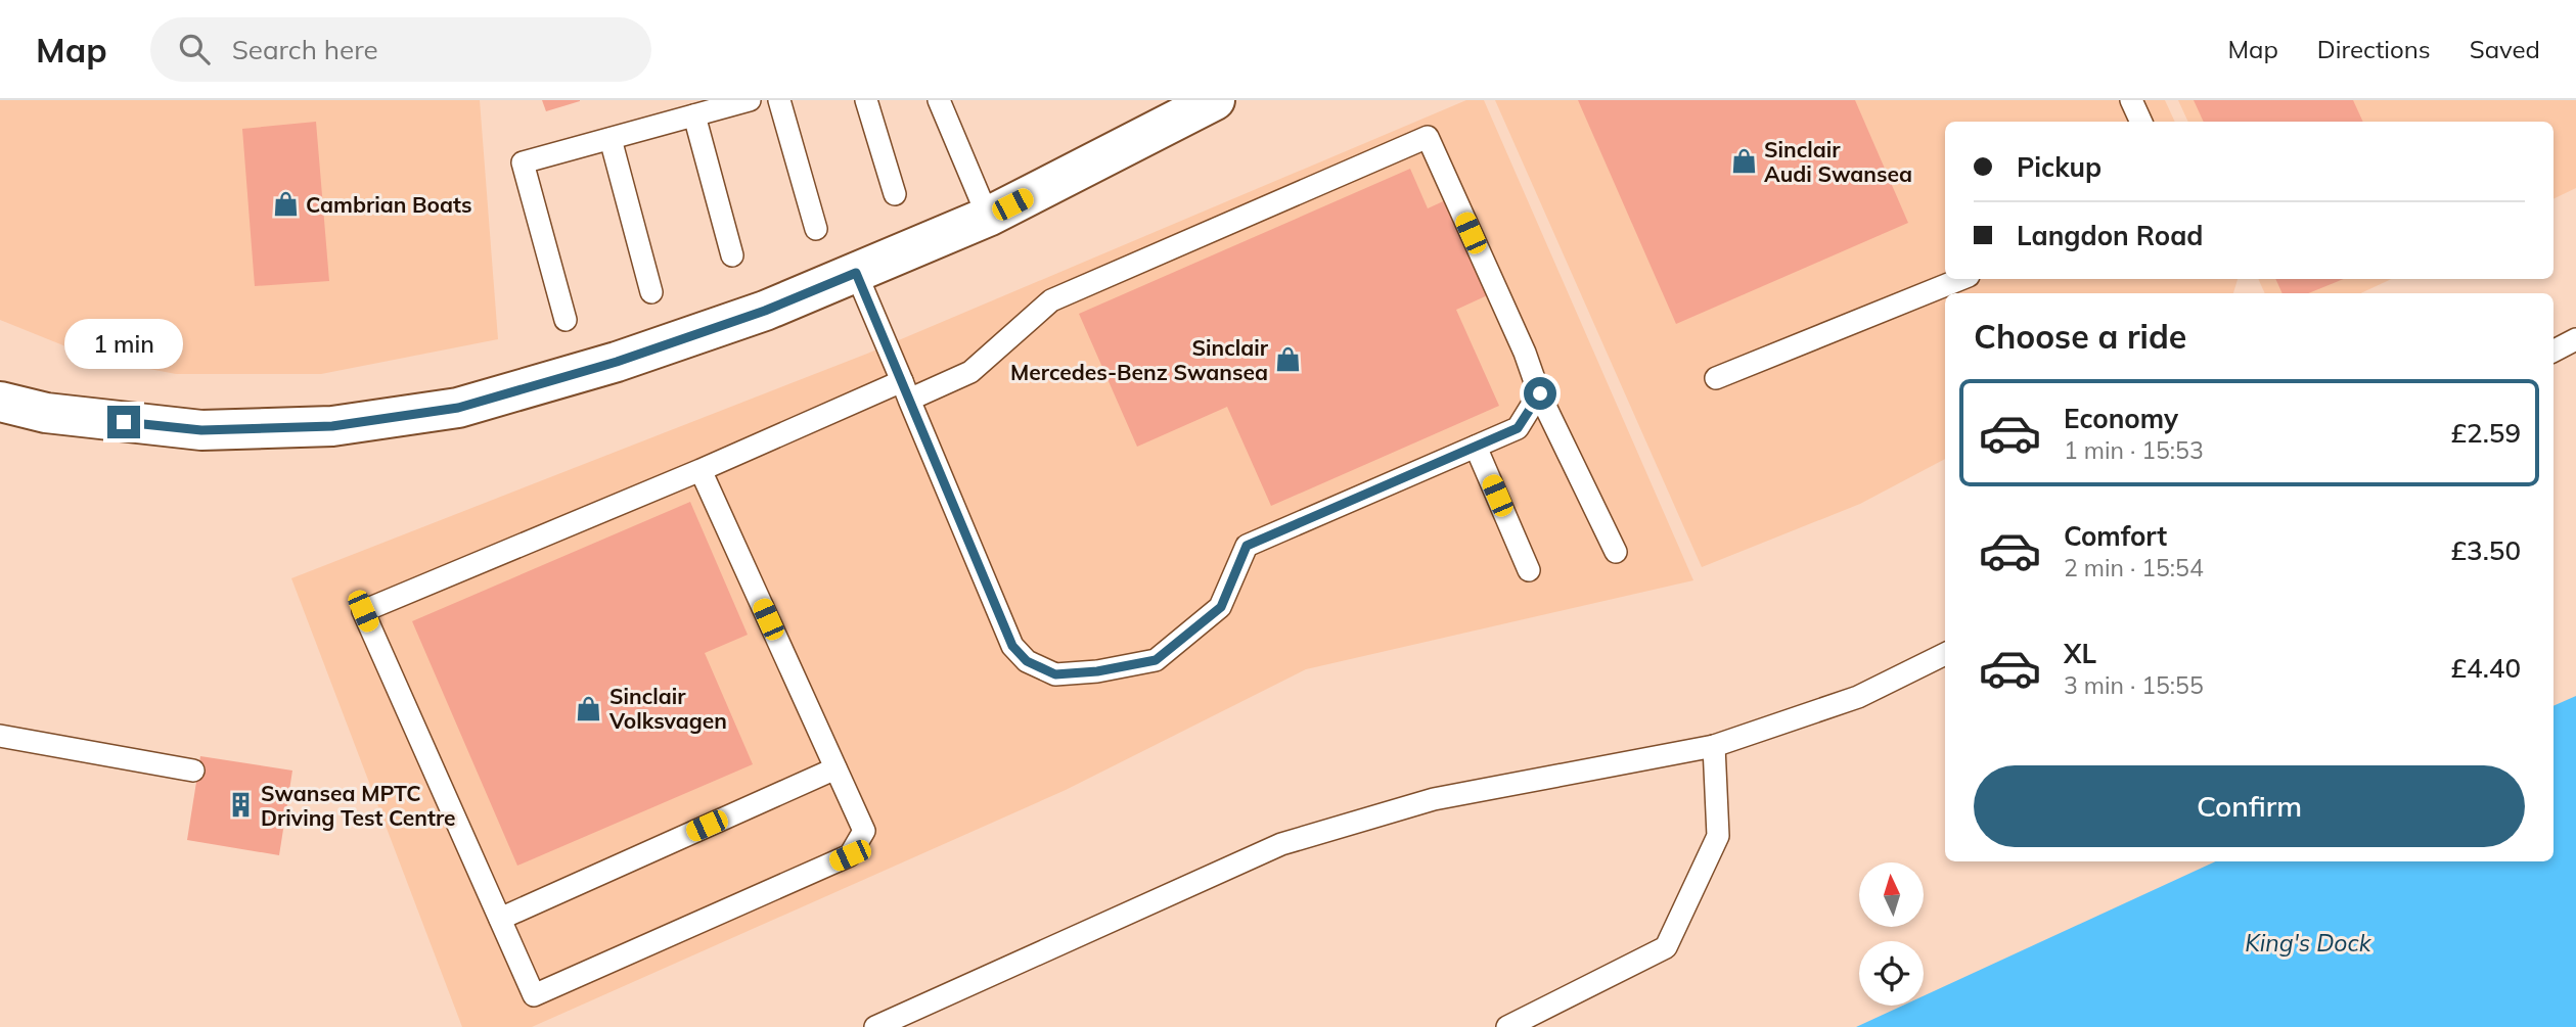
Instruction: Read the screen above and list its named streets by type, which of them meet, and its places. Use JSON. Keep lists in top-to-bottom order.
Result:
{
  "water": ["King's Dock"],
  "places": {
    "shop": [
      "Sinclair Audi Swansea",
      "Cambrian Boats",
      "Sinclair Mercedes-Benz Swansea",
      "Sinclair Volksvagen"
    ],
    "building": ["Swansea MPTC Driving Test Centre"]
  },
  "north": "top",
  "page": {
    "header": "Map",
    "search": "Search here",
    "nav": ["Map", "Directions", "Saved"],
    "banner": ["Pickup", "Langdon Road"],
    "heading": "Choose a ride",
    "bubble": "1 min",
    "list": [
      {
        "name": "Economy",
        "note": "1 min · 15:53",
        "value": "£2.59"
      },
      {
        "name": "Comfort",
        "note": "2 min · 15:54",
        "value": "£3.50"
      },
      {
        "name": "XL",
        "note": "3 min · 15:55",
        "value": "£4.40"
      }
    ],
    "buttons": "Confirm"
  }
}
